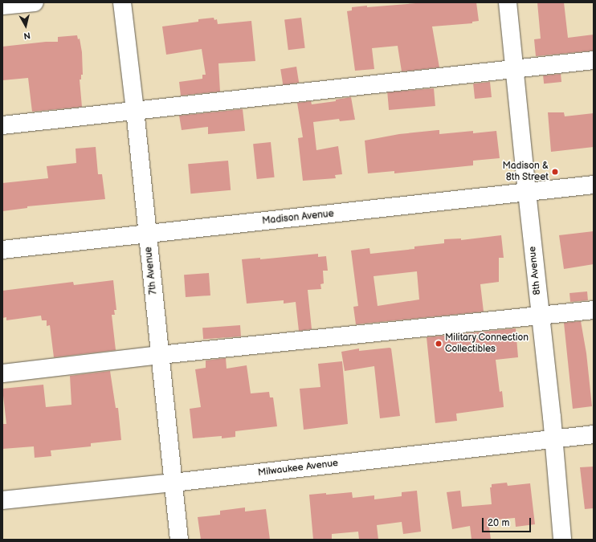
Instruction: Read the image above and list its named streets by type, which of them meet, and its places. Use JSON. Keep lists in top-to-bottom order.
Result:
{
  "streets": {
    "street": [
      "Madison Avenue",
      "7th Avenue",
      "8th Avenue",
      "Milwaukee Avenue"
    ]
  },
  "crossings": [
    ["Madison Avenue", "7th Avenue"],
    ["Madison Avenue", "8th Avenue"],
    ["7th Avenue", "Milwaukee Avenue"],
    ["8th Avenue", "Milwaukee Avenue"]
  ],
  "places": ["Madison & 8th Street", "Military Connection Collectibles"],
  "scale_bar": "20 m",
  "north": "bottom"
}
